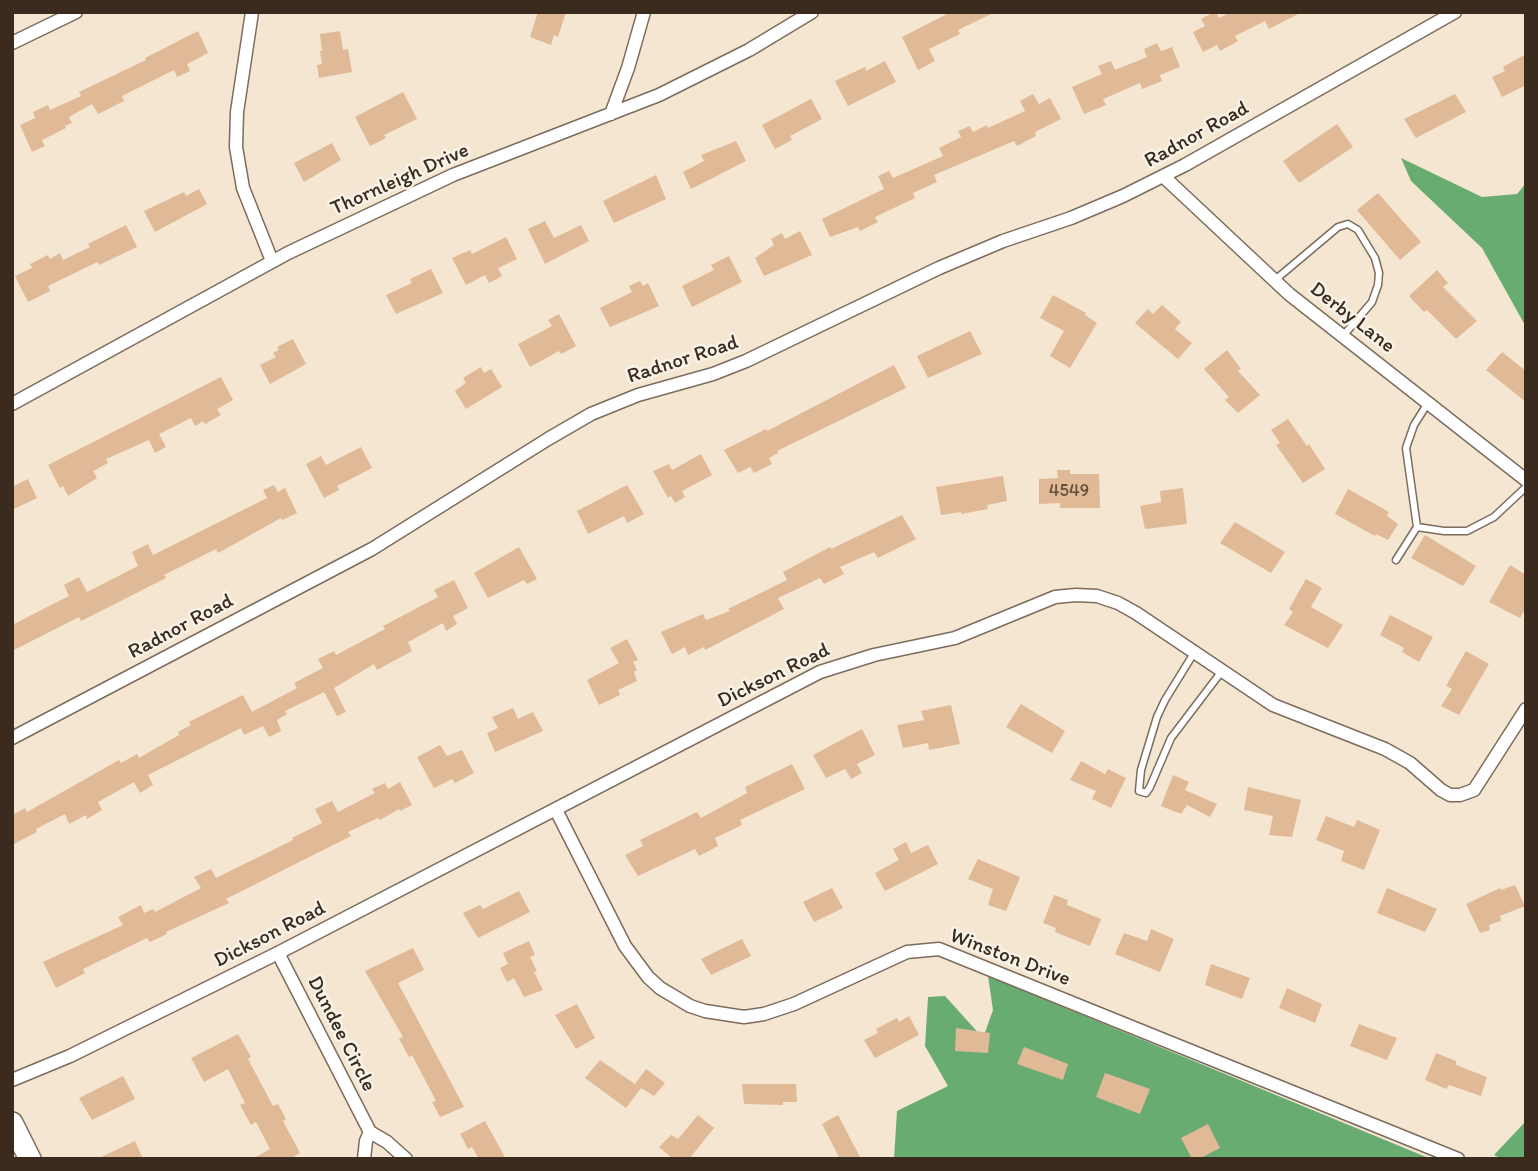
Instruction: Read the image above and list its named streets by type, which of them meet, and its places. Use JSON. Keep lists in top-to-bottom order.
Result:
{
  "streets": {
    "street": [
      "Radnor Road",
      "Thornleigh Drive",
      "Derby Lane",
      "Dickson Road",
      "Winston Drive",
      "Dundee Circle"
    ]
  },
  "crossings": [
    ["Radnor Road", "Derby Lane"],
    ["Dickson Road", "Winston Drive"],
    ["Dickson Road", "Dundee Circle"]
  ],
  "house_numbers": ["4549"]
}
